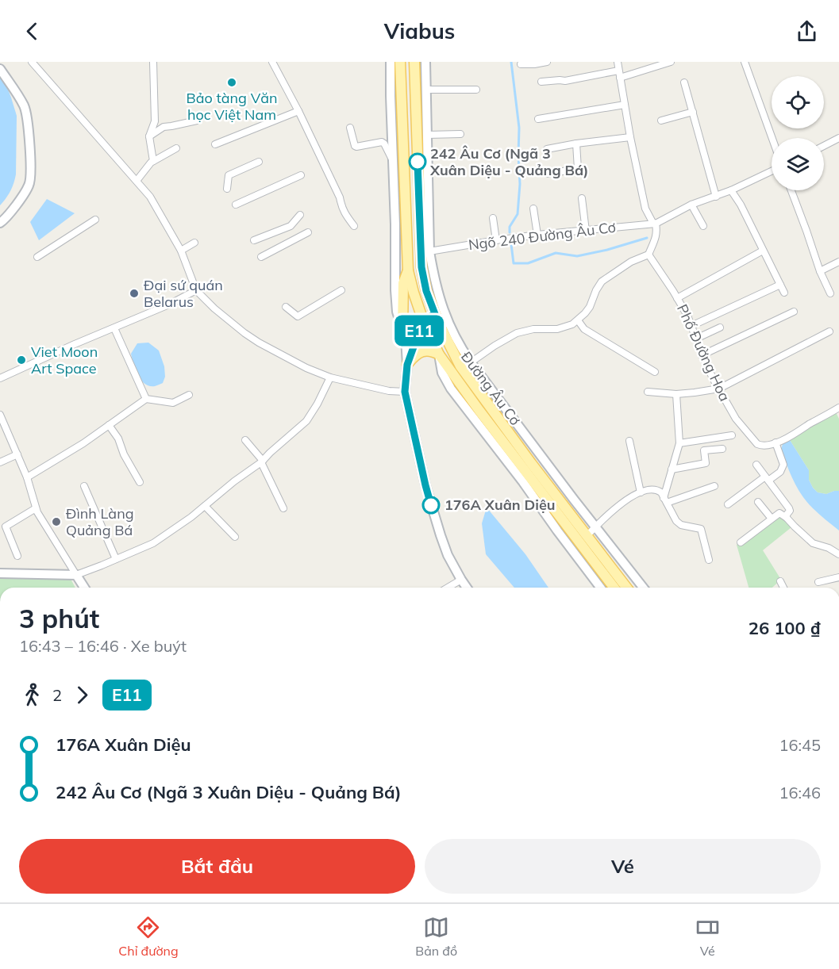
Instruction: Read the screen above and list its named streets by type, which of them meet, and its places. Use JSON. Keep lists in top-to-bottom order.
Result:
{
  "streets": {
    "main road": ["Đường Âu Cơ"],
    "street": ["Ngõ 240 Đường Âu Cơ", "Phố Đường Hoa"]
  },
  "crossings": [
    ["Ngõ 240 Đường Âu Cơ", "Đường Âu Cơ"]
  ],
  "places": [
    "Bảo tàng Văn học Việt Nam",
    "242 Âu Cơ (Ngã 3 Xuân Diệu - Quảng Bá)",
    "Đại sứ quán Belarus",
    "Viet Moon Art Space",
    "176A Xuân Diệu",
    "Đình Làng Quảng Bá"
  ],
  "lines": ["bus line E11"],
  "page": {
    "header": "Viabus",
    "on_map": "E11",
    "heading": ["3 phút", "16:43 – 16:46 · Xe buýt", "26 100 ₫"],
    "legs": ["2", "E11"],
    "list": [
      {
        "name": "176A Xuân Diệu",
        "value": "16:45"
      },
      {
        "name": "242 Âu Cơ (Ngã 3 Xuân Diệu - Quảng Bá)",
        "value": "16:46"
      }
    ],
    "buttons": ["Bắt đầu", "Vé"],
    "tabs": ["Chỉ đường", "Bản đồ", "Vé"]
  }
}
